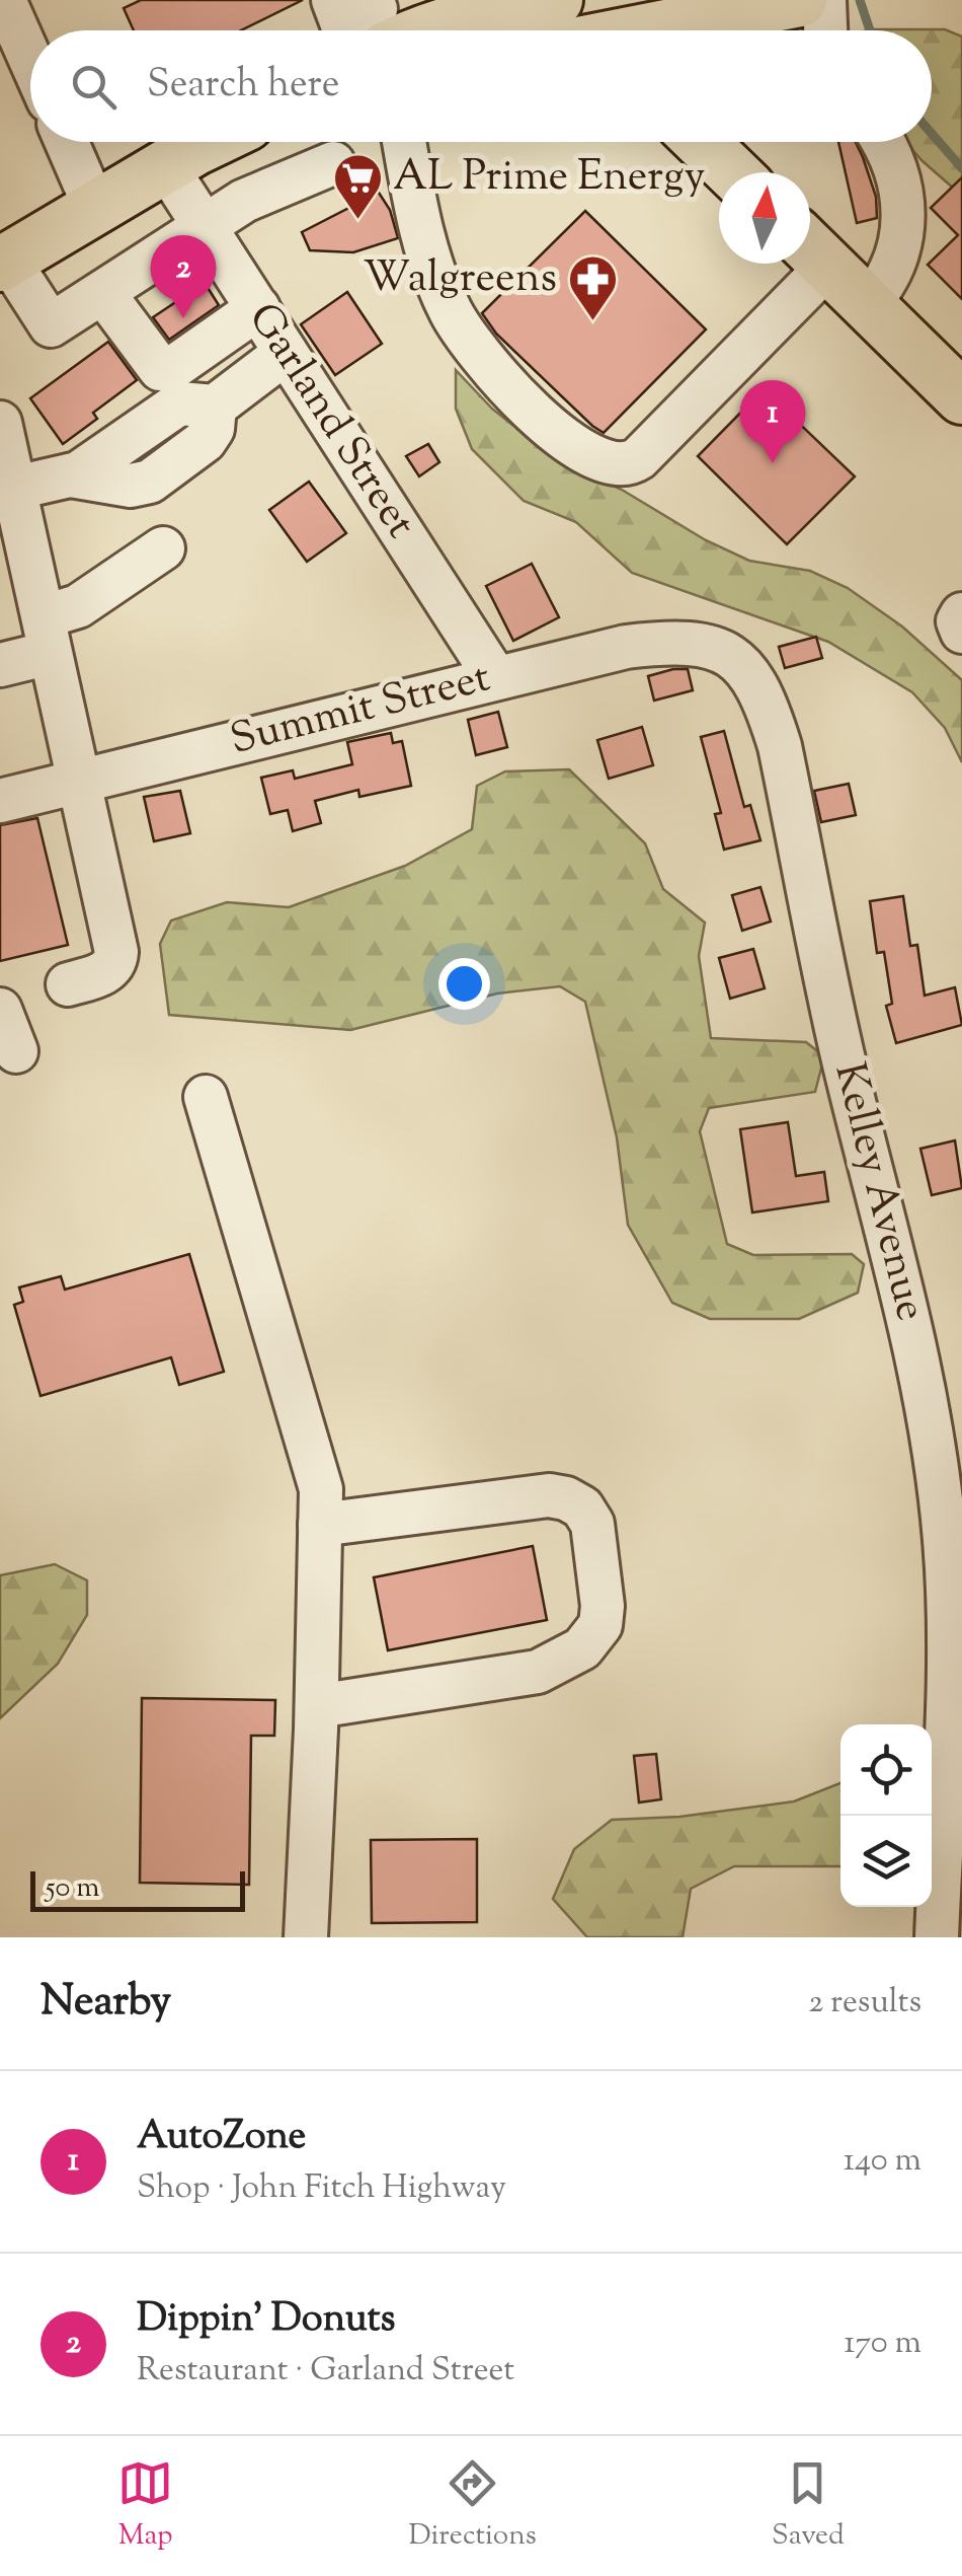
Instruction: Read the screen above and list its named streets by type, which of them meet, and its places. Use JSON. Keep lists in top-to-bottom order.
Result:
{
  "streets": {
    "street": ["Garland Street", "Summit Street", "Kelley Avenue"]
  },
  "crossings": [
    ["Garland Street", "Summit Street"],
    ["Summit Street", "Kelley Avenue"]
  ],
  "places": {
    "supermarket": ["AL Prime Energy"],
    "pharmacy": ["Walgreens"]
  },
  "scale_bar": "50 m",
  "north": "top",
  "page": {
    "search": "Search here",
    "pins": ["2", "1"],
    "scale": "50 m",
    "heading": ["Nearby", "2 results"],
    "list": [
      {
        "mark": "1",
        "name": "AutoZone",
        "note": "Shop · John Fitch Highway",
        "value": "140 m"
      },
      {
        "mark": "2",
        "name": "Dippin' Donuts",
        "note": "Restaurant · Garland Street",
        "value": "170 m"
      }
    ],
    "nav": ["Map", "Directions", "Saved"]
  }
}
